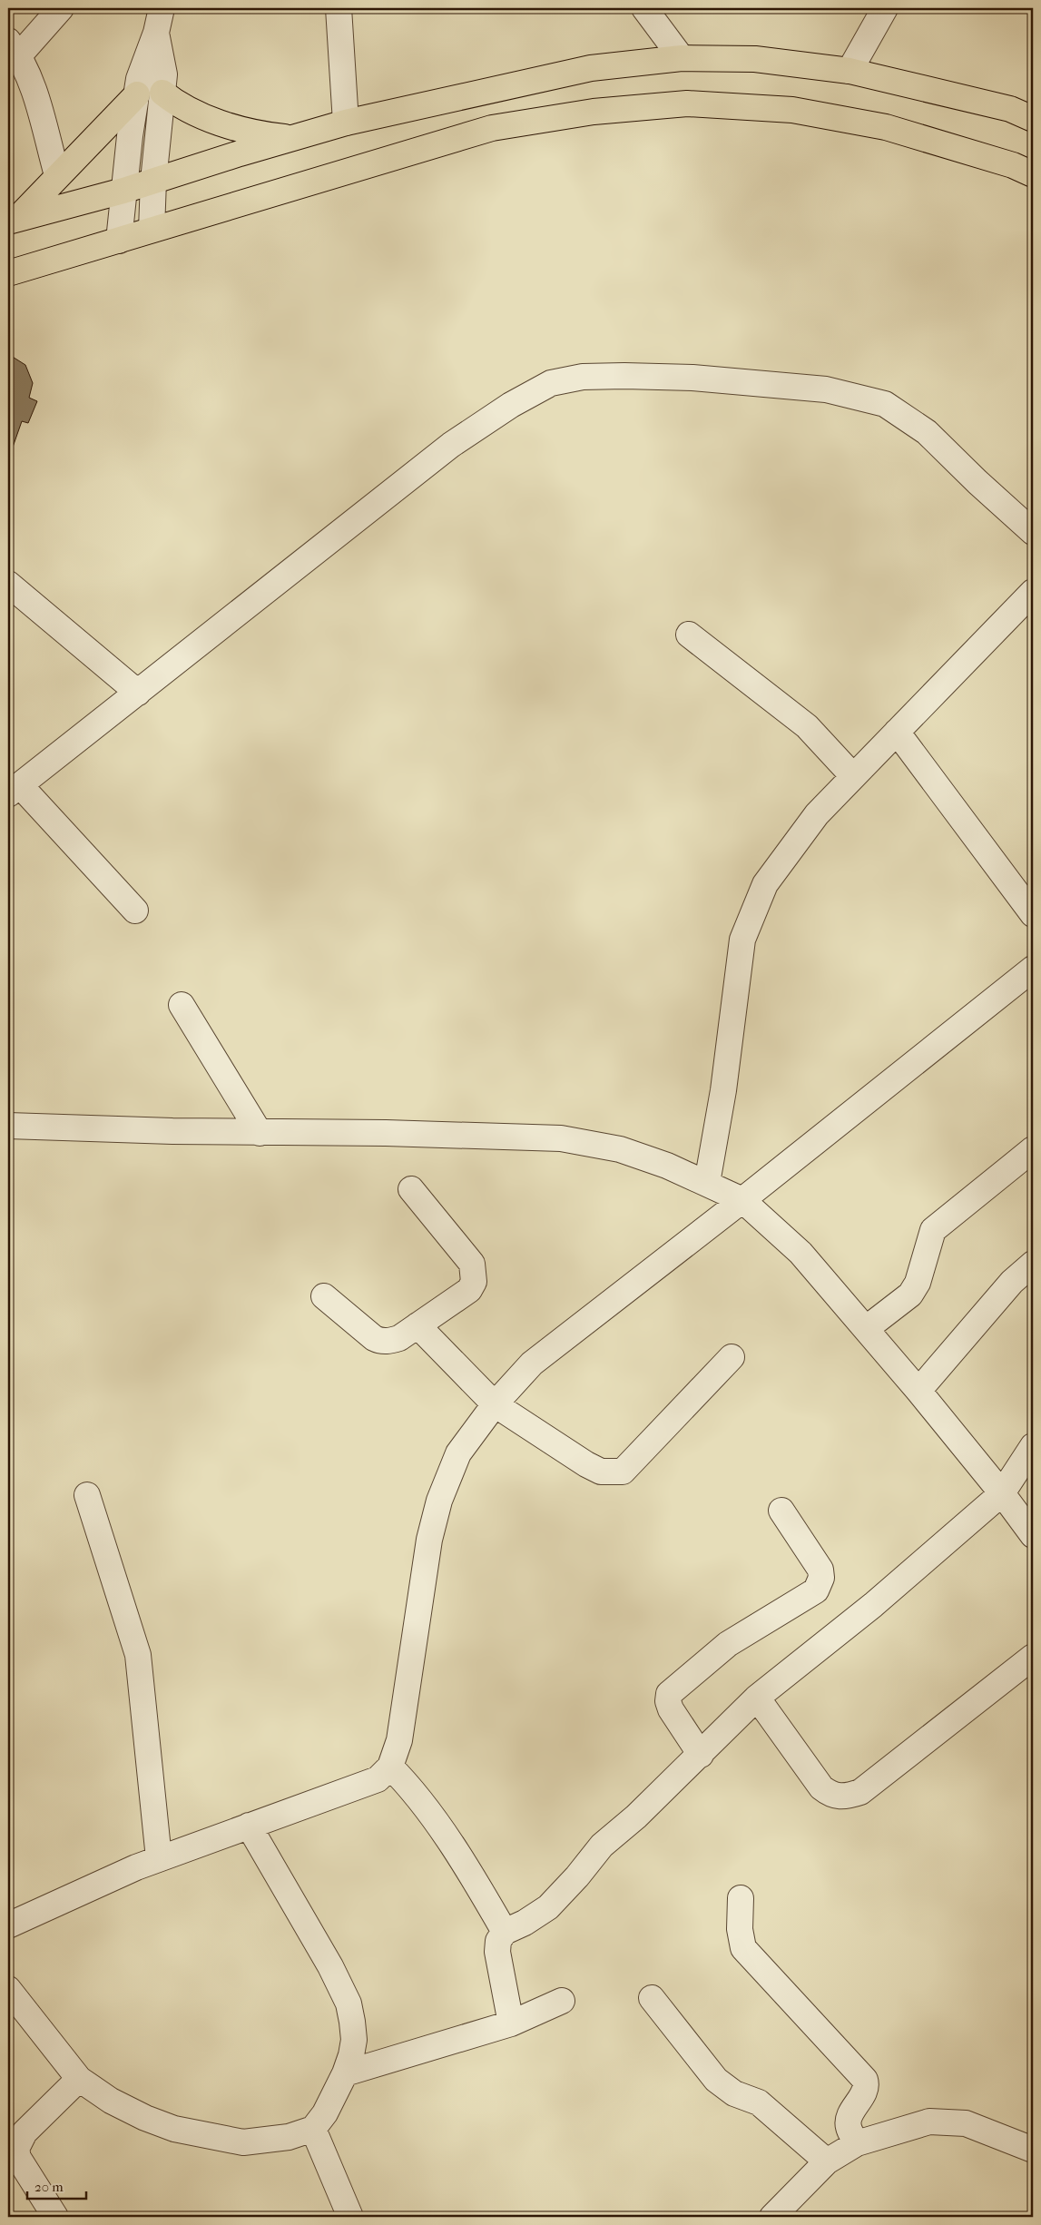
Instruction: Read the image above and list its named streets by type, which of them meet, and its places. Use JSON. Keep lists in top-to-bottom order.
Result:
{
  "scale_bar": "20 m"
}
